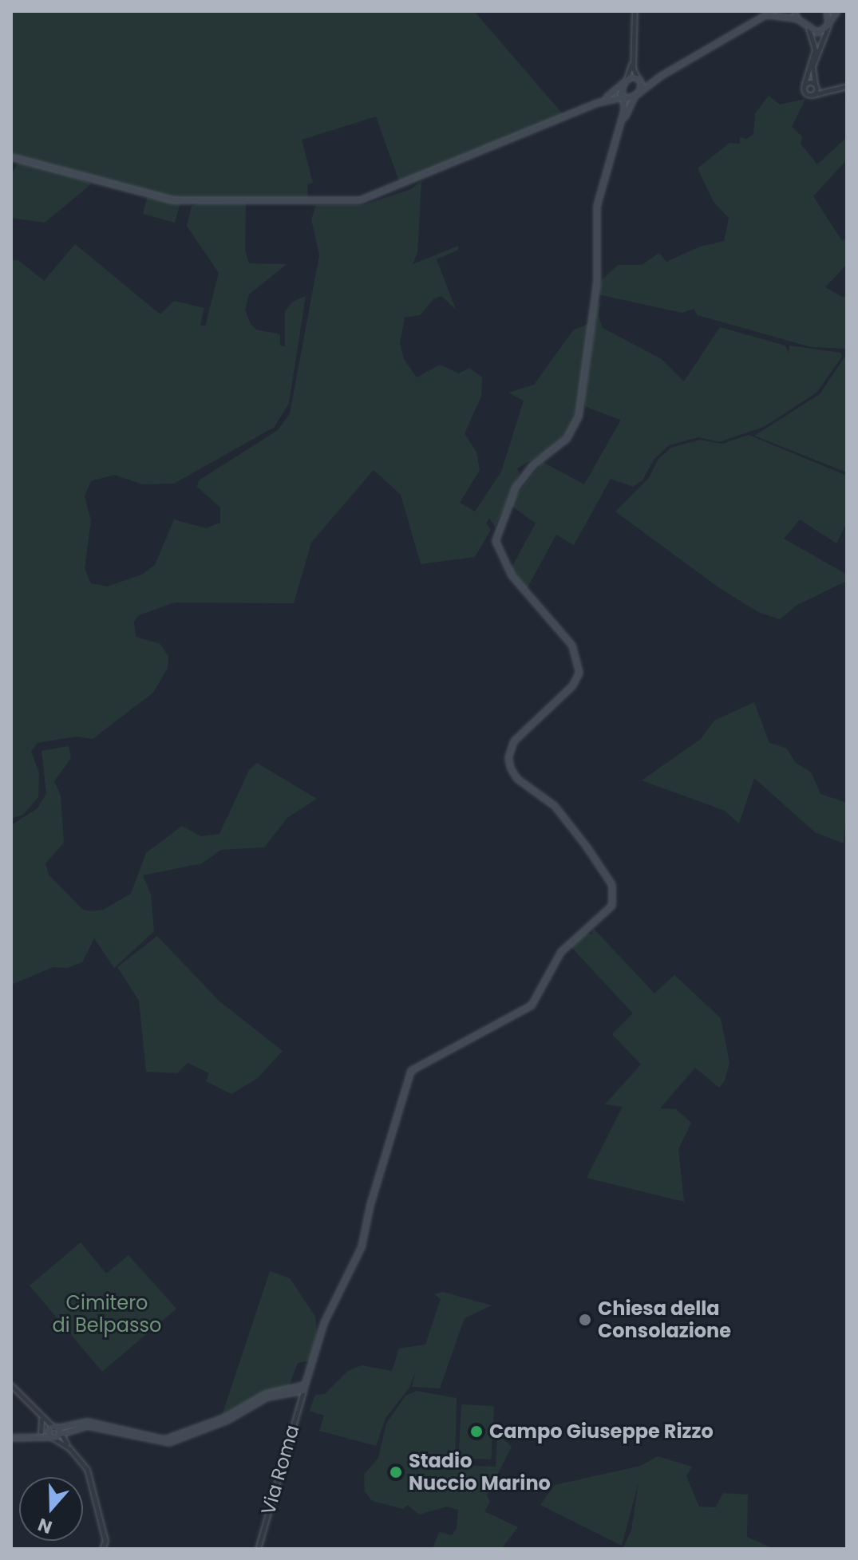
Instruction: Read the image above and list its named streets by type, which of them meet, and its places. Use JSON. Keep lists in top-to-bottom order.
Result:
{
  "streets": {
    "street": ["Via Roma"]
  },
  "parks": ["Cimitero di Belpasso"],
  "places": ["Chiesa della Consolazione", "Campo Giuseppe Rizzo", "Stadio Nuccio Marino"],
  "north": "bottom"
}
